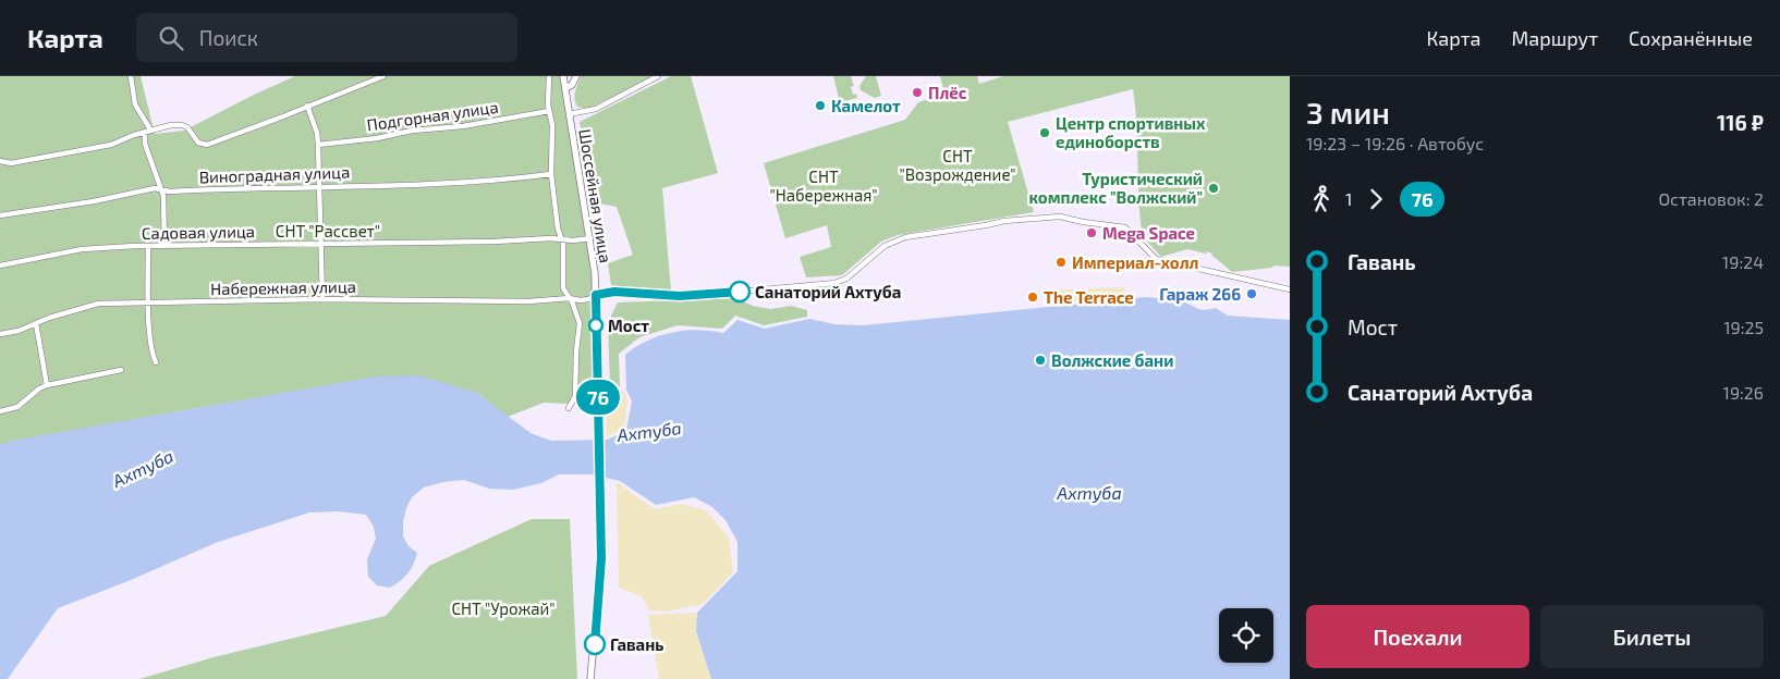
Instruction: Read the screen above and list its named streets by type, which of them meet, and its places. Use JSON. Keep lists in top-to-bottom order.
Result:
{
  "streets": {
    "street": [
      "Подгорная улица",
      "Виноградная улица",
      "Шоссейная улица",
      "Садовая улица",
      "Набережная улица"
    ]
  },
  "crossings": [
    ["Шоссейная улица", "Садовая улица"],
    ["Шоссейная улица", "Набережная улица"]
  ],
  "water": ["Ахтуба"],
  "parks": [
    "СНТ \"Возрождение\"",
    "СНТ \"Набережная\"",
    "СНТ \"Рассвет\"",
    "СНТ \"Урожай\""
  ],
  "places": [
    "Плёс",
    "Камелот",
    "Центр спортивных единоборств",
    "Туристический комплекс \"Волжский\"",
    "Mega Space",
    "Империал-холл",
    "Санаторий Ахтуба",
    "Гараж 266",
    "The Terrace",
    "Мост",
    "Волжские бани",
    "Гавань"
  ],
  "lines": ["bus line 76"],
  "page": {
    "header": "Карта",
    "search": "Поиск",
    "nav": ["Карта", "Маршрут", "Сохранённые"],
    "on_map": "76",
    "heading": ["3 мин", "19:23 – 19:26 · Автобус", "116 ₽"],
    "legs": ["1", "76", "Остановок: 2"],
    "list": [
      {
        "name": "Гавань",
        "value": "19:24"
      },
      {
        "name": "Мост",
        "value": "19:25"
      },
      {
        "name": "Санаторий Ахтуба",
        "value": "19:26"
      }
    ],
    "buttons": ["Поехали", "Билеты"]
  }
}
